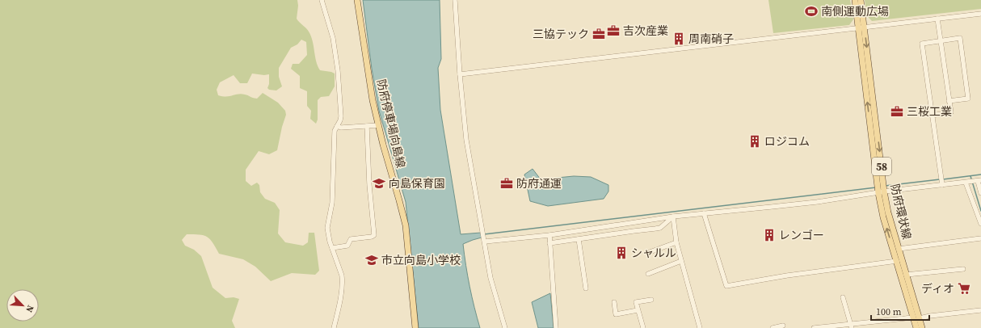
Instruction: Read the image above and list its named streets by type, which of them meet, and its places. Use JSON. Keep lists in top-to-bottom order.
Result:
{
  "streets": {
    "main road": ["防府停車場向島線", "58", "防府環状線"]
  },
  "places": {
    "sports": ["南側運動広場"],
    "office": [
      "吉次産業",
      "三協テック",
      "三桜工業",
      "防府通運"
    ],
    "building": [
      "周南硝子",
      "ロジコム",
      "レンゴー",
      "シャルル"
    ],
    "school or university": ["向島保育園", "市立向島小学校"],
    "supermarket": ["ディオ"]
  },
  "scale_bar": "100 m",
  "north": "bottom right"
}
